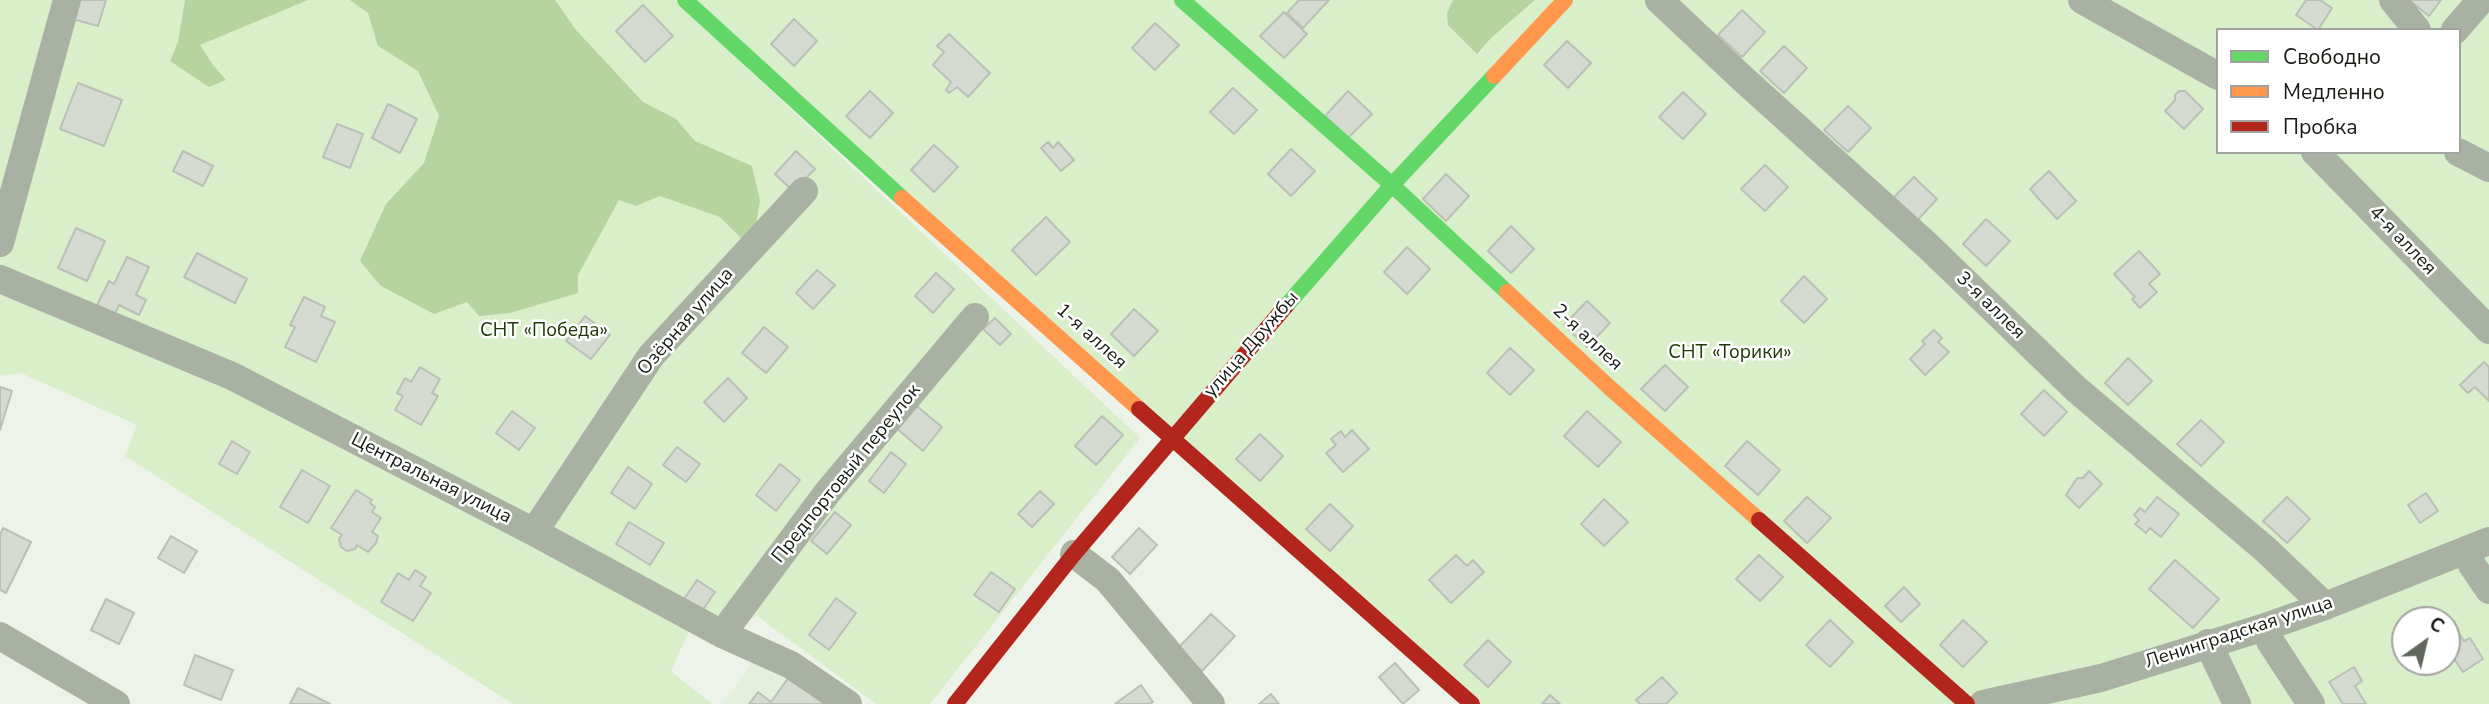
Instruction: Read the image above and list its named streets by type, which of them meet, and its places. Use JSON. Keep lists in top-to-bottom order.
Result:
{
  "streets": {
    "street": [
      "4-я аллея",
      "3-я аллея",
      "Озёрная улица",
      "1-я аллея",
      "2-я аллея",
      "улица Дружбы",
      "Предпортовый переулок",
      "Центральная улица",
      "Ленинградская улица"
    ]
  },
  "crossings": [
    ["3-я аллея", "Ленинградская улица"],
    ["Озёрная улица", "Центральная улица"],
    ["1-я аллея", "улица Дружбы"],
    ["2-я аллея", "улица Дружбы"],
    ["Предпортовый переулок", "Центральная улица"]
  ],
  "parks": ["СНТ «Победа»", "СНТ «Торики»"],
  "legend": ["Свободно", "Медленно", "Пробка"],
  "north": "top right"
}
